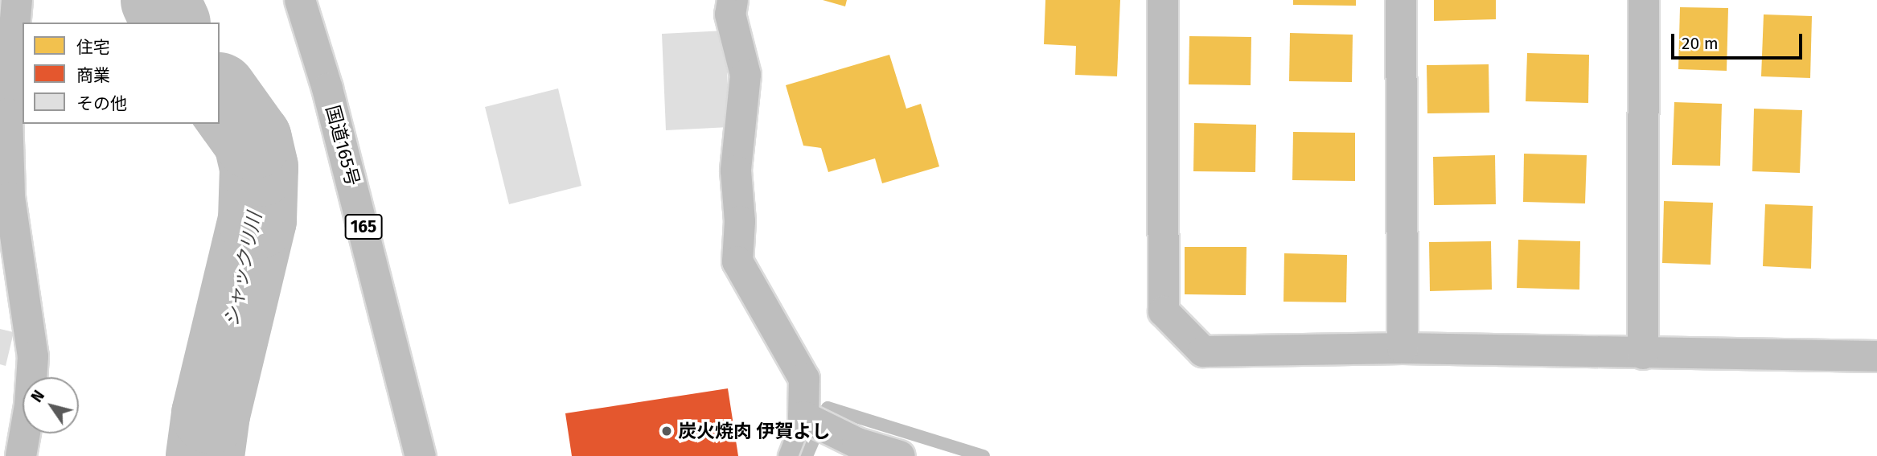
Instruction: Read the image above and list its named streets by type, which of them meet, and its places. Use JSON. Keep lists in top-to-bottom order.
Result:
{
  "streets": {
    "main road": ["国道165号", "165"]
  },
  "water": ["シャックリ川"],
  "places": ["炭火焼肉 伊賀よし"],
  "legend": ["住宅", "商業", "その他"],
  "scale_bar": "20 m",
  "north": "top left"
}
